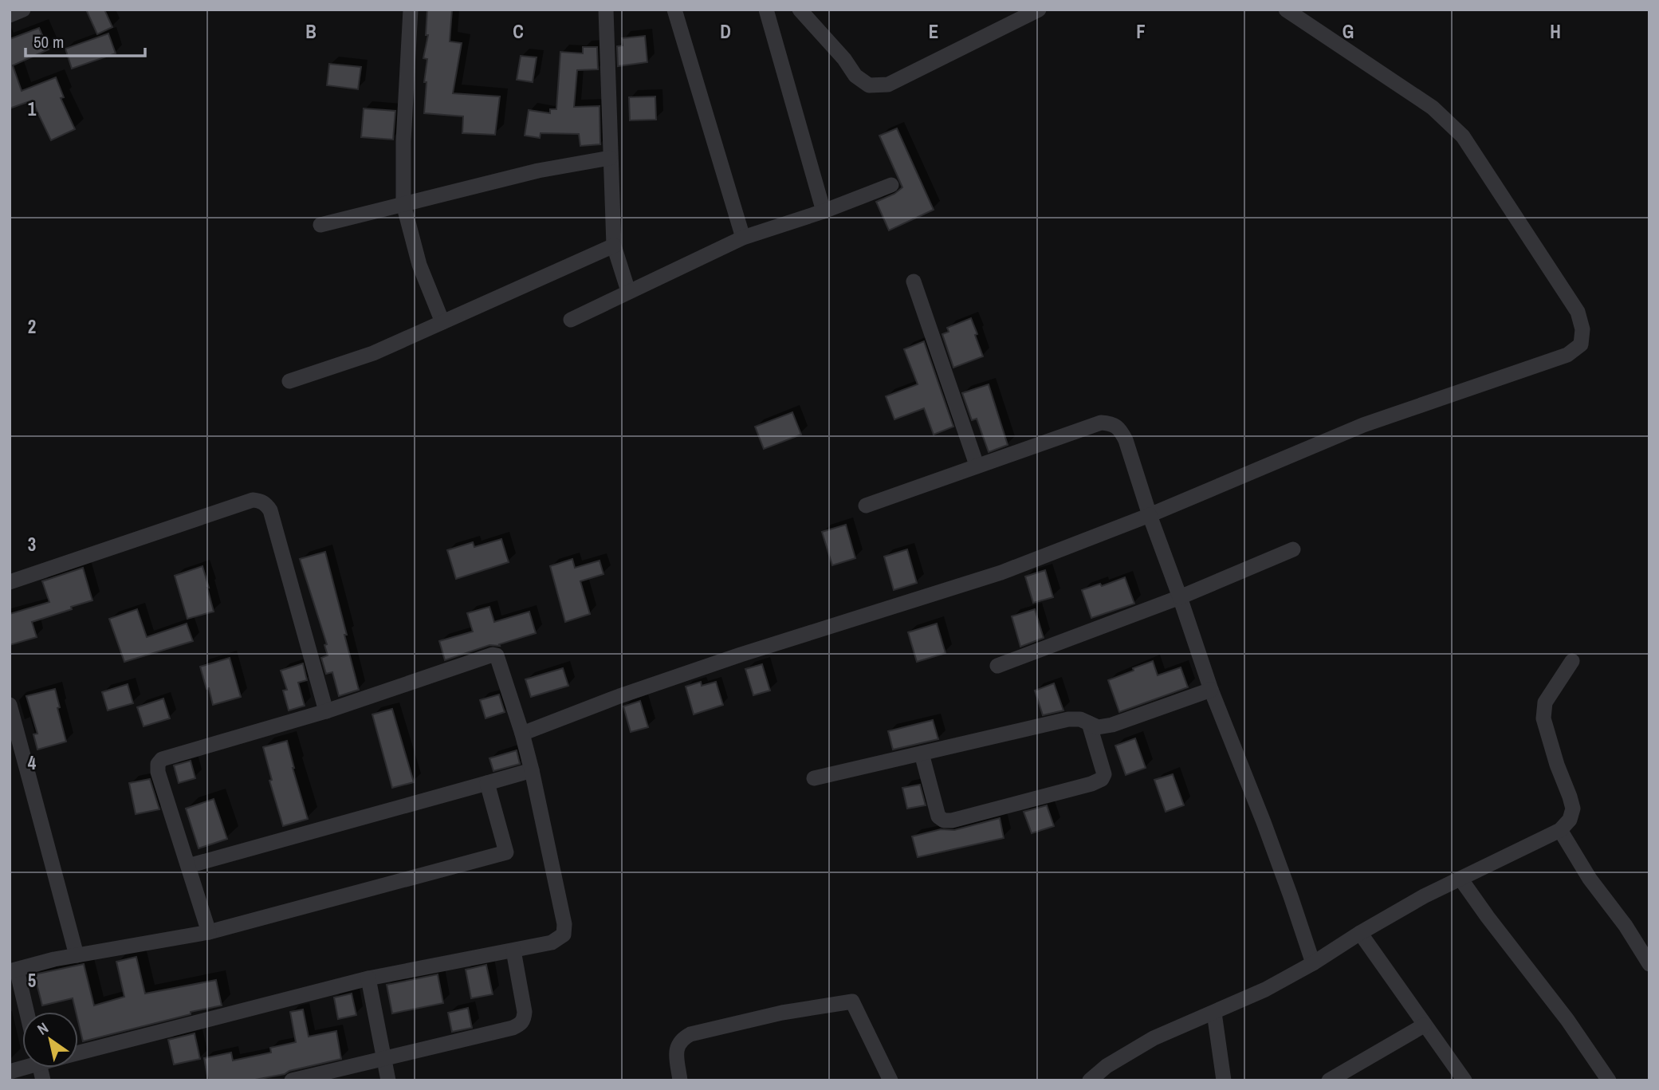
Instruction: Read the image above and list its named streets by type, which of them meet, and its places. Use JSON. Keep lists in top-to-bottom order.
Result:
{
  "scale_bar": "50 m",
  "north": "top left",
  "grid": {
    "columns": [
      "B",
      "C",
      "D",
      "E",
      "F",
      "G",
      "H"
    ],
    "rows": [
      "1",
      "2",
      "3",
      "4",
      "5"
    ]
  }
}
